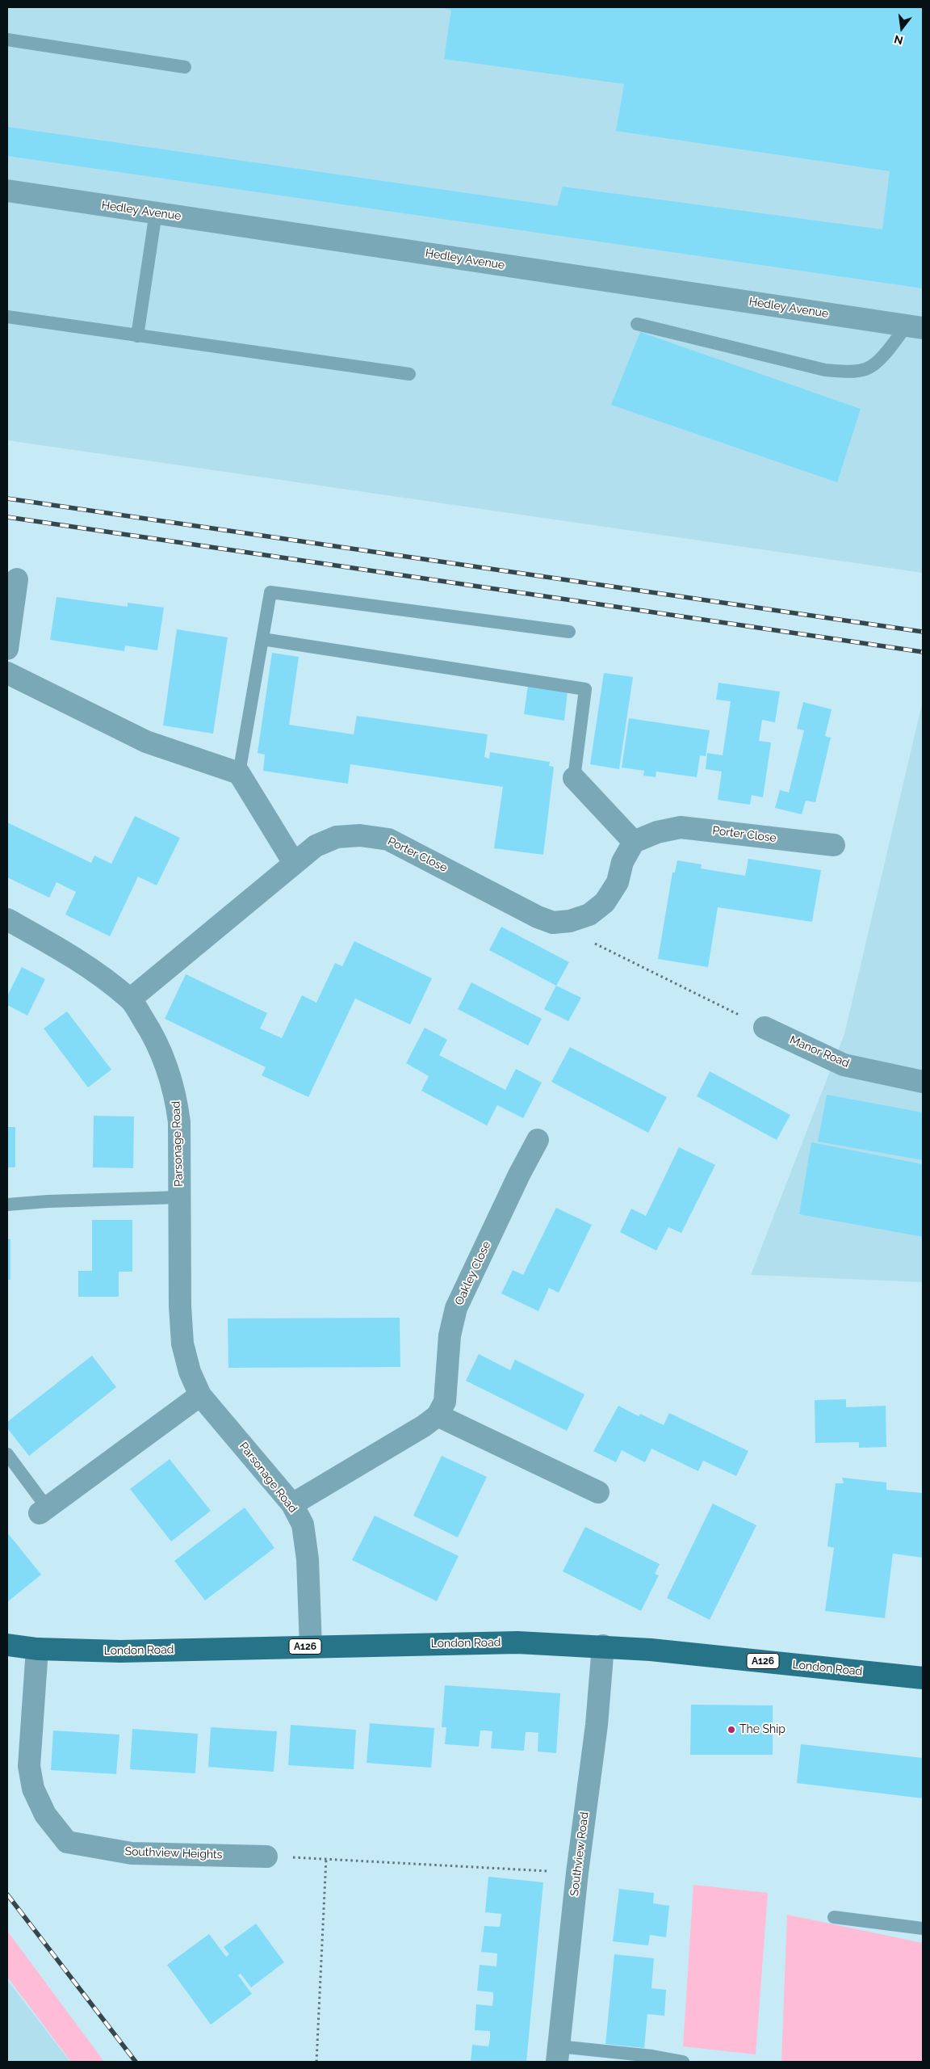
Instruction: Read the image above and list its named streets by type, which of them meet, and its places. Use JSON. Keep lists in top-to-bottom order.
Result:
{
  "streets": {
    "main road": ["London Road", "A126"],
    "street": [
      "Hedley Avenue",
      "Porter Close",
      "Manor Road",
      "Parsonage Road",
      "Oakley Close",
      "Southview Heights",
      "Southview Road"
    ]
  },
  "crossings": [
    ["Porter Close", "Parsonage Road"],
    ["Parsonage Road", "London Road"],
    ["London Road", "Southview Heights"],
    ["London Road", "Southview Road"]
  ],
  "places": ["The Ship"],
  "north": "bottom"
}
